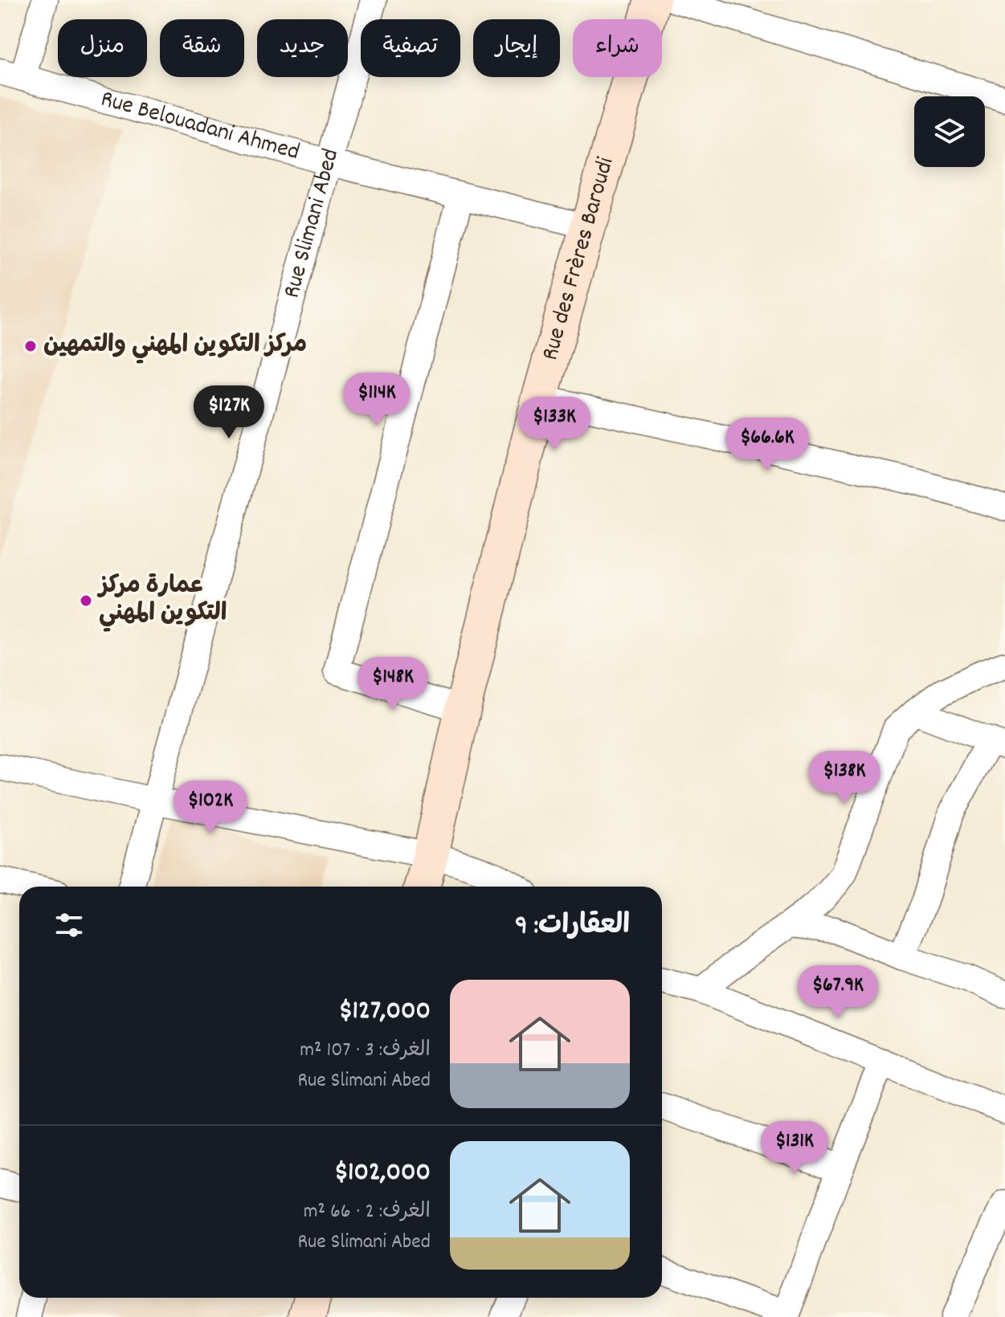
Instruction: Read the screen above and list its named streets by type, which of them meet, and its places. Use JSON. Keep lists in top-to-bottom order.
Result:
{
  "streets": {
    "street": ["Rue Belouadani Ahmed", "Rue Slimani Abed", "Rue des Frères Baroudi"]
  },
  "crossings": [
    ["Rue Belouadani Ahmed", "Rue Slimani Abed"],
    ["Rue Belouadani Ahmed", "Rue des Frères Baroudi"]
  ],
  "places": ["مركز التكوين المهني والتمهين", "عمارة مركز التكوين المهني"],
  "page": {
    "chip": [
      "شراء",
      "إيجار",
      "تصفية",
      "جديد",
      "شقة",
      "منزل"
    ],
    "price": [
      "$114K",
      "$127K",
      "$133K",
      "$66.6K",
      "$148K",
      "$138K",
      "$102K",
      "$67.9K",
      "$131K"
    ],
    "heading": "العقارات: 9",
    "list": [
      {
        "name": "$127,000",
        "note": "الغرف: 3 · 107 m² · Rue Slimani Abed"
      },
      {
        "name": "$102,000",
        "note": "الغرف: 2 · 66 m² · Rue Slimani Abed"
      }
    ]
  }
}
